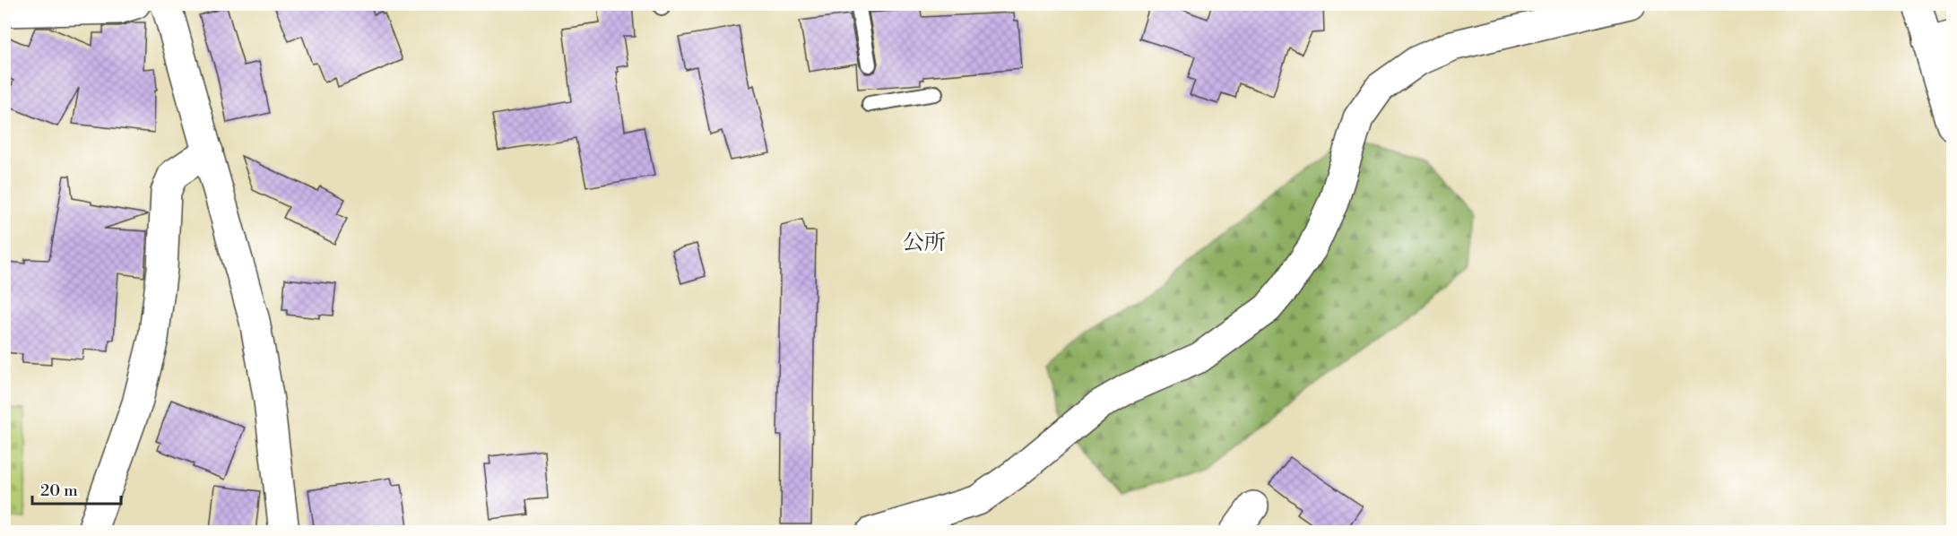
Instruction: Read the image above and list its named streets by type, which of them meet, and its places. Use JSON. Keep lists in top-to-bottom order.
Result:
{
  "districts": ["公所"],
  "scale_bar": "20 m"
}
